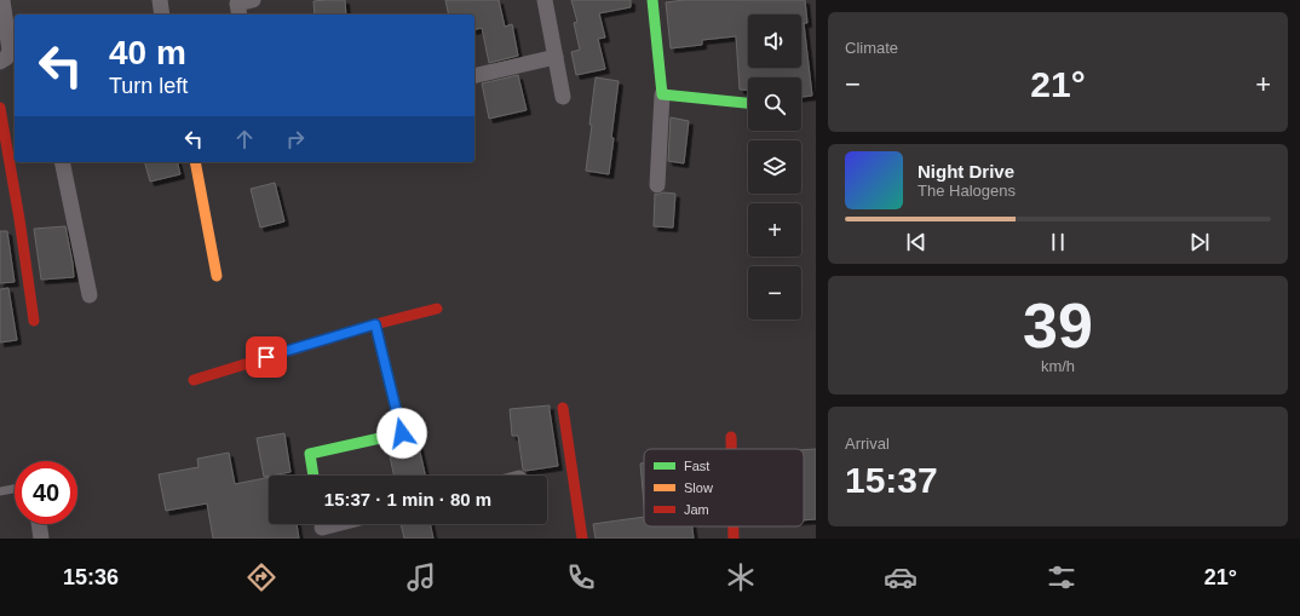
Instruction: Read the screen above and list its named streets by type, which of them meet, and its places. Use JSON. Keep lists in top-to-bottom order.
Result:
{
  "legend": ["Fast", "Slow", "Jam"],
  "page": {
    "tile": [
      "Climate",
      ["39", "km/h"],
      ["Arrival", "15:37"]
    ],
    "map_buttons": ["+", "−"],
    "turn": ["40 m", "Turn left"],
    "heat": ["−", "21°", "+"],
    "song": ["Night Drive", "The Halogens"],
    "limit": "40",
    "trip": "15:37 · 1 min · 80 m",
    "tabs": ["15:36", "21°"]
  }
}
